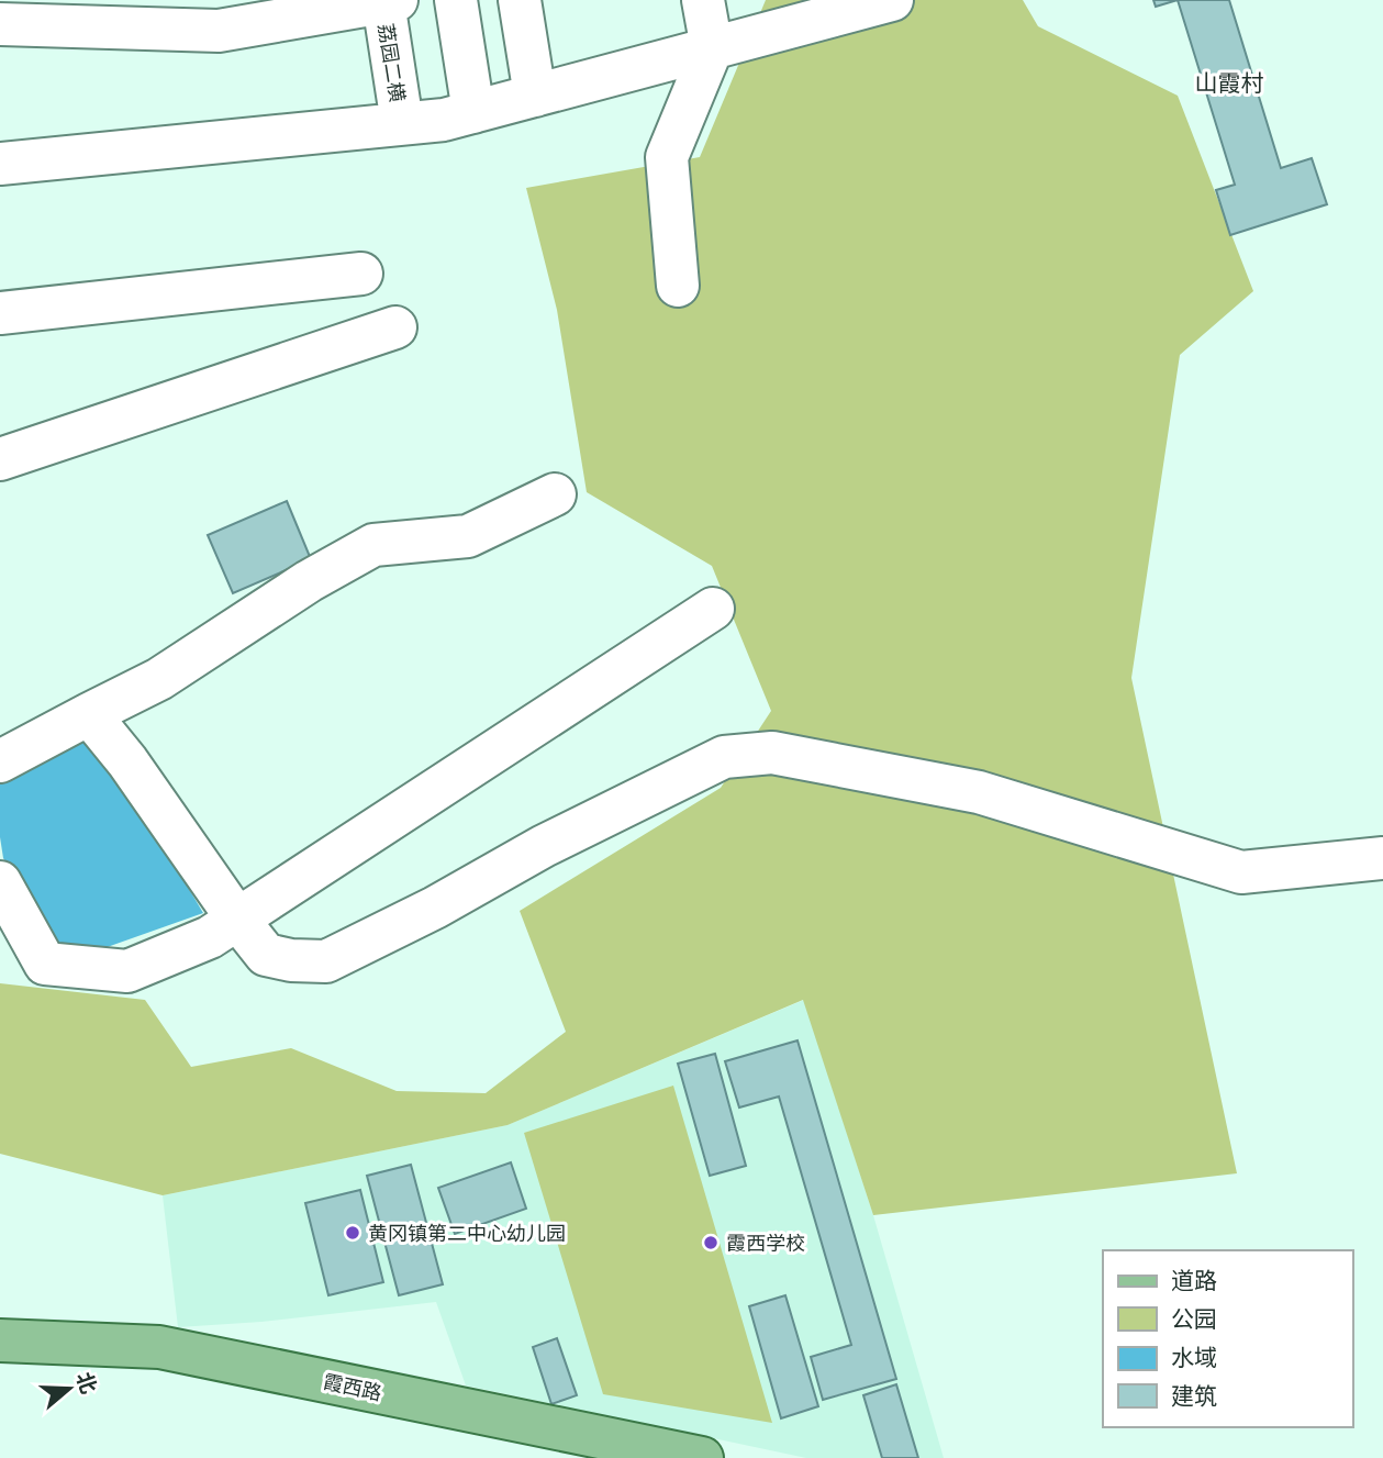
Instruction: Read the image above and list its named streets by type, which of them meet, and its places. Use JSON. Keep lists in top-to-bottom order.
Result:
{
  "streets": {
    "main road": ["霞西路"],
    "street": ["荔园二横"]
  },
  "districts": ["山霞村"],
  "places": ["黄冈镇第二中心幼儿园", "霞西学校"],
  "legend": [
    "道路",
    "公园",
    "水域",
    "建筑"
  ],
  "north": "right"
}
